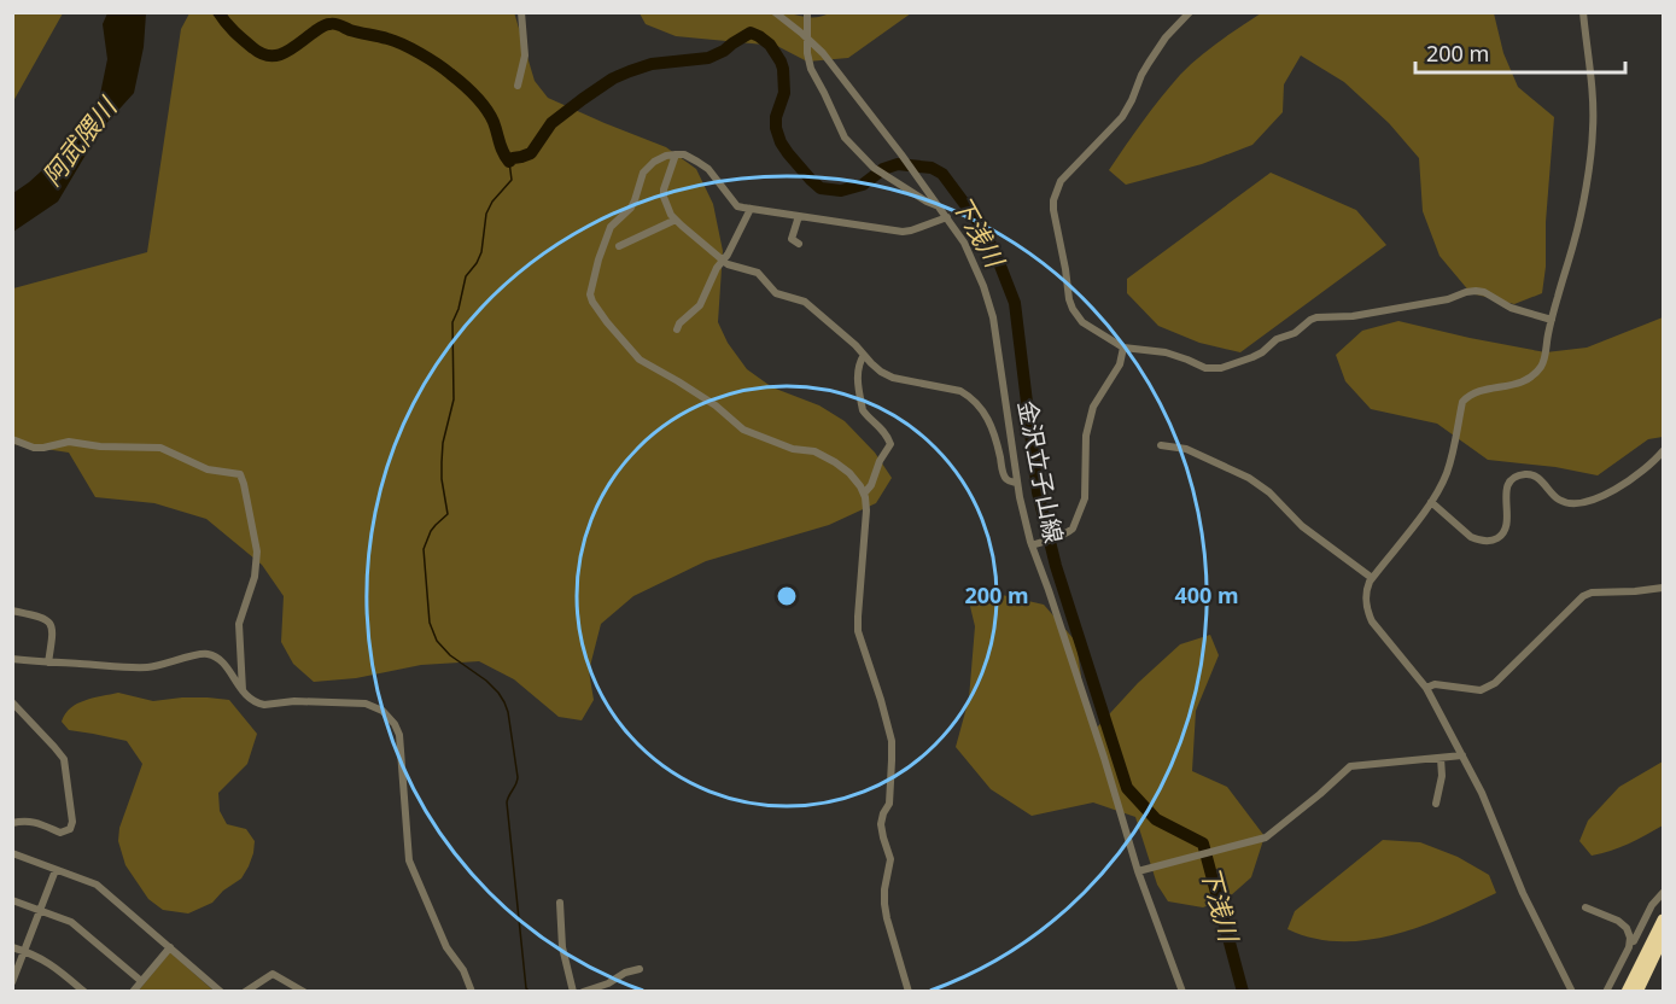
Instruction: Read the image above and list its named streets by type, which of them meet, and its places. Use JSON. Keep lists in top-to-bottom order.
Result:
{
  "streets": {
    "street": ["金沢立子山線"]
  },
  "water": ["阿武隈川", "下浅川"],
  "scale_bar": "200 m",
  "rings": ["200 m", "400 m"]
}
